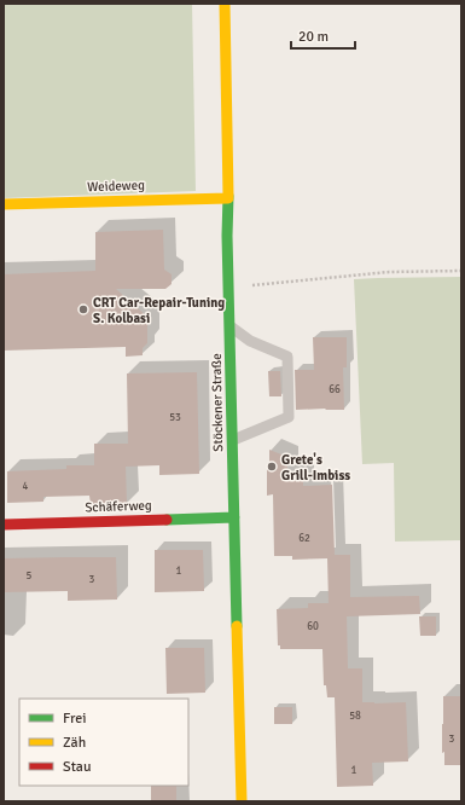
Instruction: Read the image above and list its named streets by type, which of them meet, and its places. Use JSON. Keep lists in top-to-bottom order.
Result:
{
  "streets": {
    "main road": ["Weideweg", "Stöckener Straße", "Schäferweg"]
  },
  "crossings": [
    ["Weideweg", "Stöckener Straße"],
    ["Stöckener Straße", "Schäferweg"]
  ],
  "places": ["CRT Car-Repair-Tuning S. Kolbasi", "Grete's Grill-Imbiss"],
  "house_numbers": [
    "66",
    "53",
    "4",
    "62",
    "1",
    "5",
    "3",
    "60",
    "58",
    "3",
    "1"
  ],
  "legend": ["Frei", "Zäh", "Stau"],
  "scale_bar": "20 m"
}
